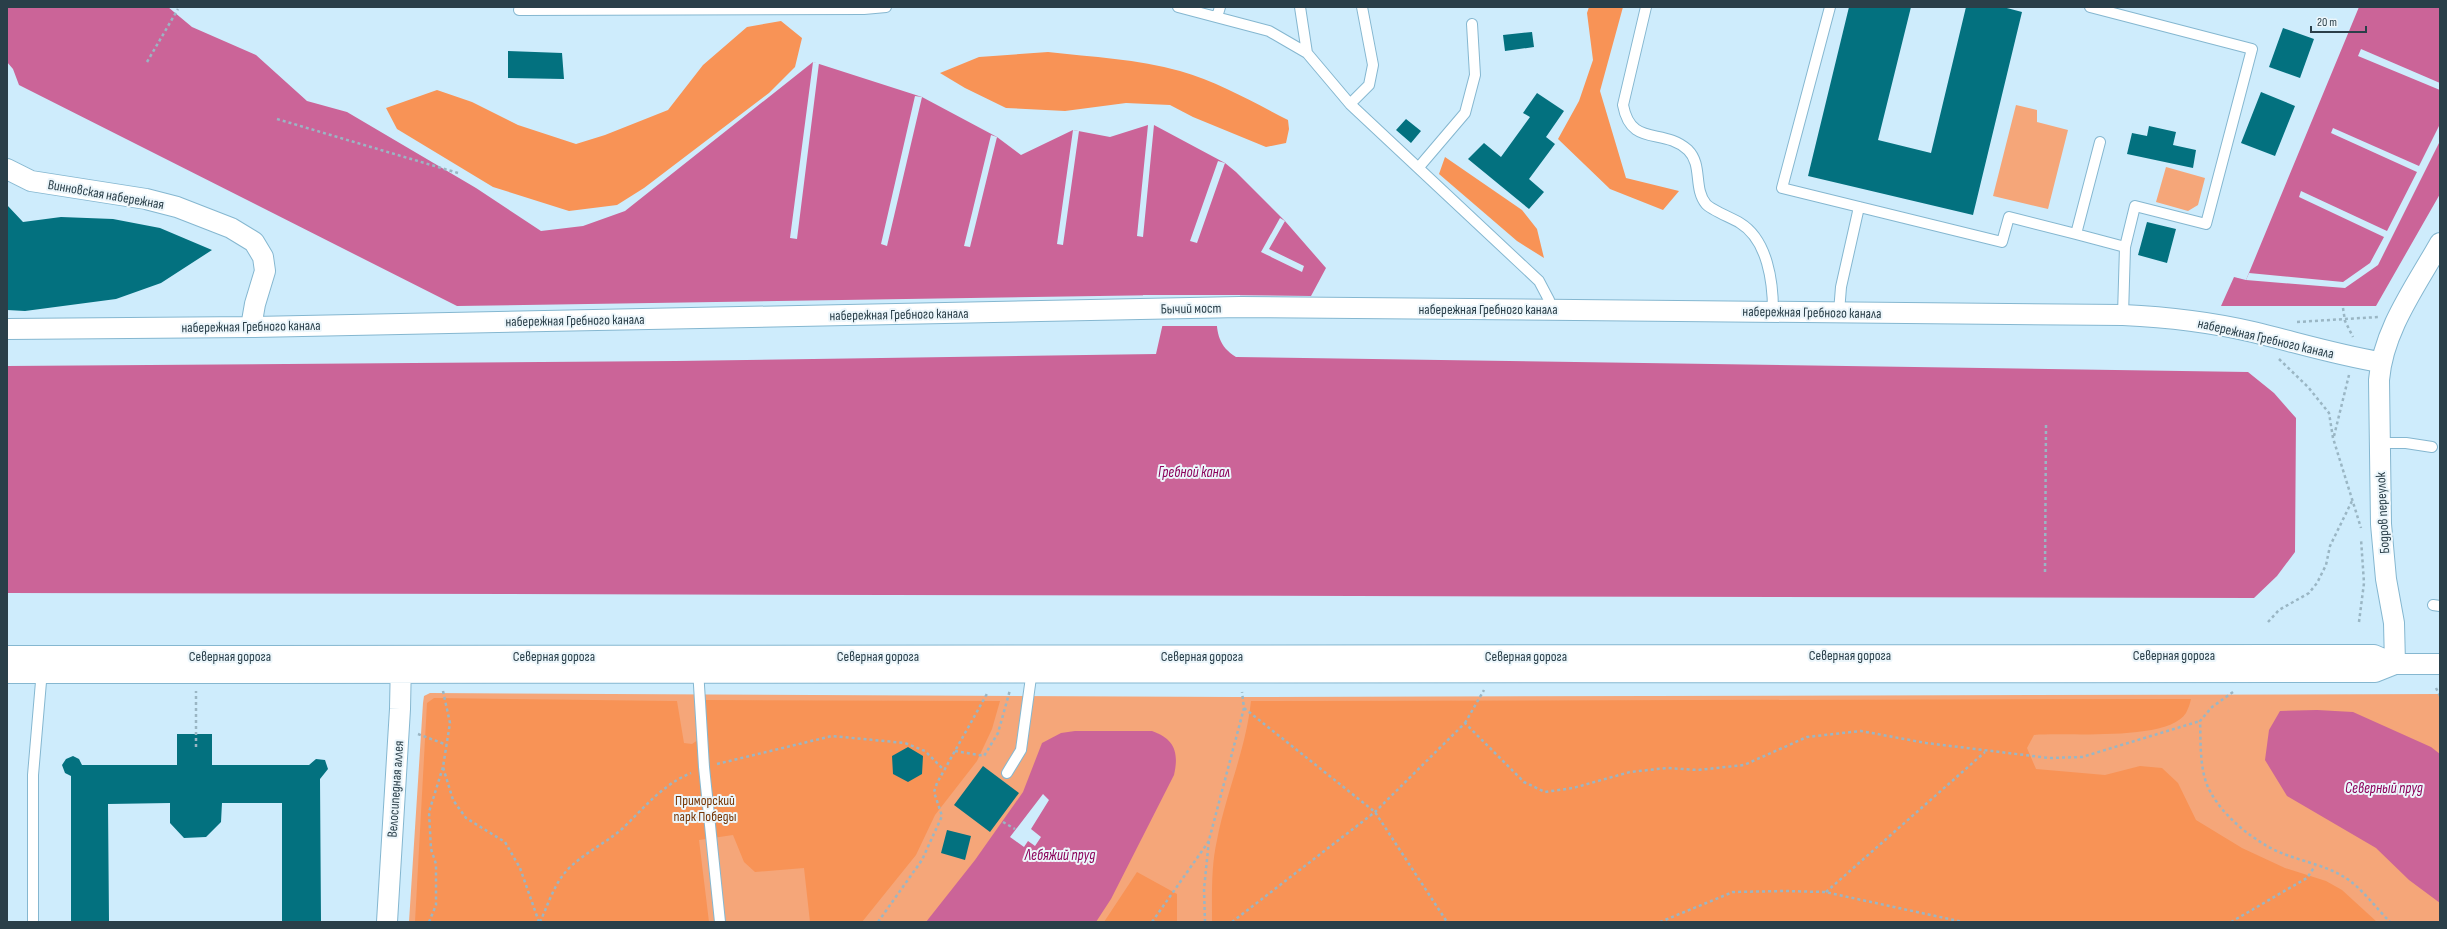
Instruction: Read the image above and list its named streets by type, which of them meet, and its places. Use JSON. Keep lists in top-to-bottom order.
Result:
{
  "streets": {
    "street": [
      "Винновская набережная",
      "Бычий мост",
      "набережная Гребного канала",
      "Бодров переулок",
      "Северная дорога",
      "Велосипедная аллея"
    ]
  },
  "crossings": [
    ["Винновская набережная", "набережная Гребного канала"],
    ["Бычий мост", "набережная Гребного канала"],
    ["набережная Гребного канала", "Бодров переулок"],
    ["Бодров переулок", "Северная дорога"],
    ["Северная дорога", "Велосипедная аллея"]
  ],
  "water": ["Гребной канал", "Северный пруд", "Лебяжий пруд"],
  "parks": ["Приморский парк Победы"],
  "scale_bar": "20 m"
}
